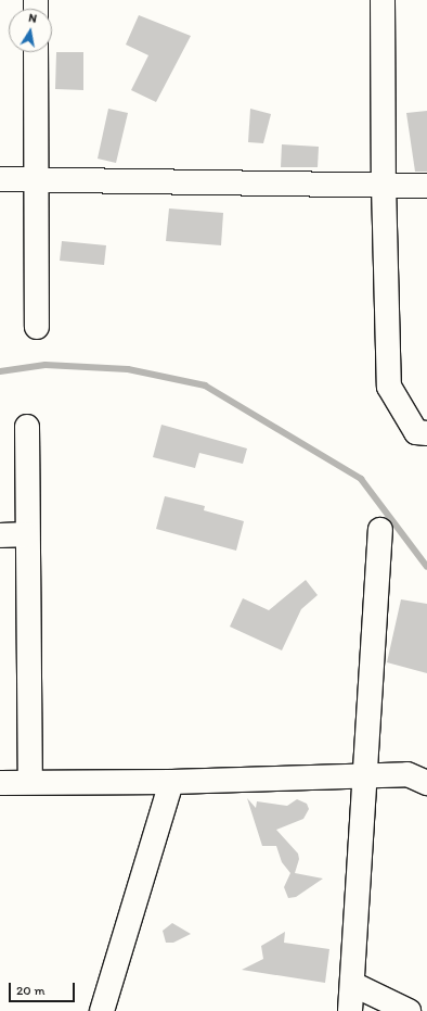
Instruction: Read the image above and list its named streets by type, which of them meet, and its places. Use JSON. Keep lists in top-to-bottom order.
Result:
{
  "scale_bar": "20 m",
  "north": "top"
}
